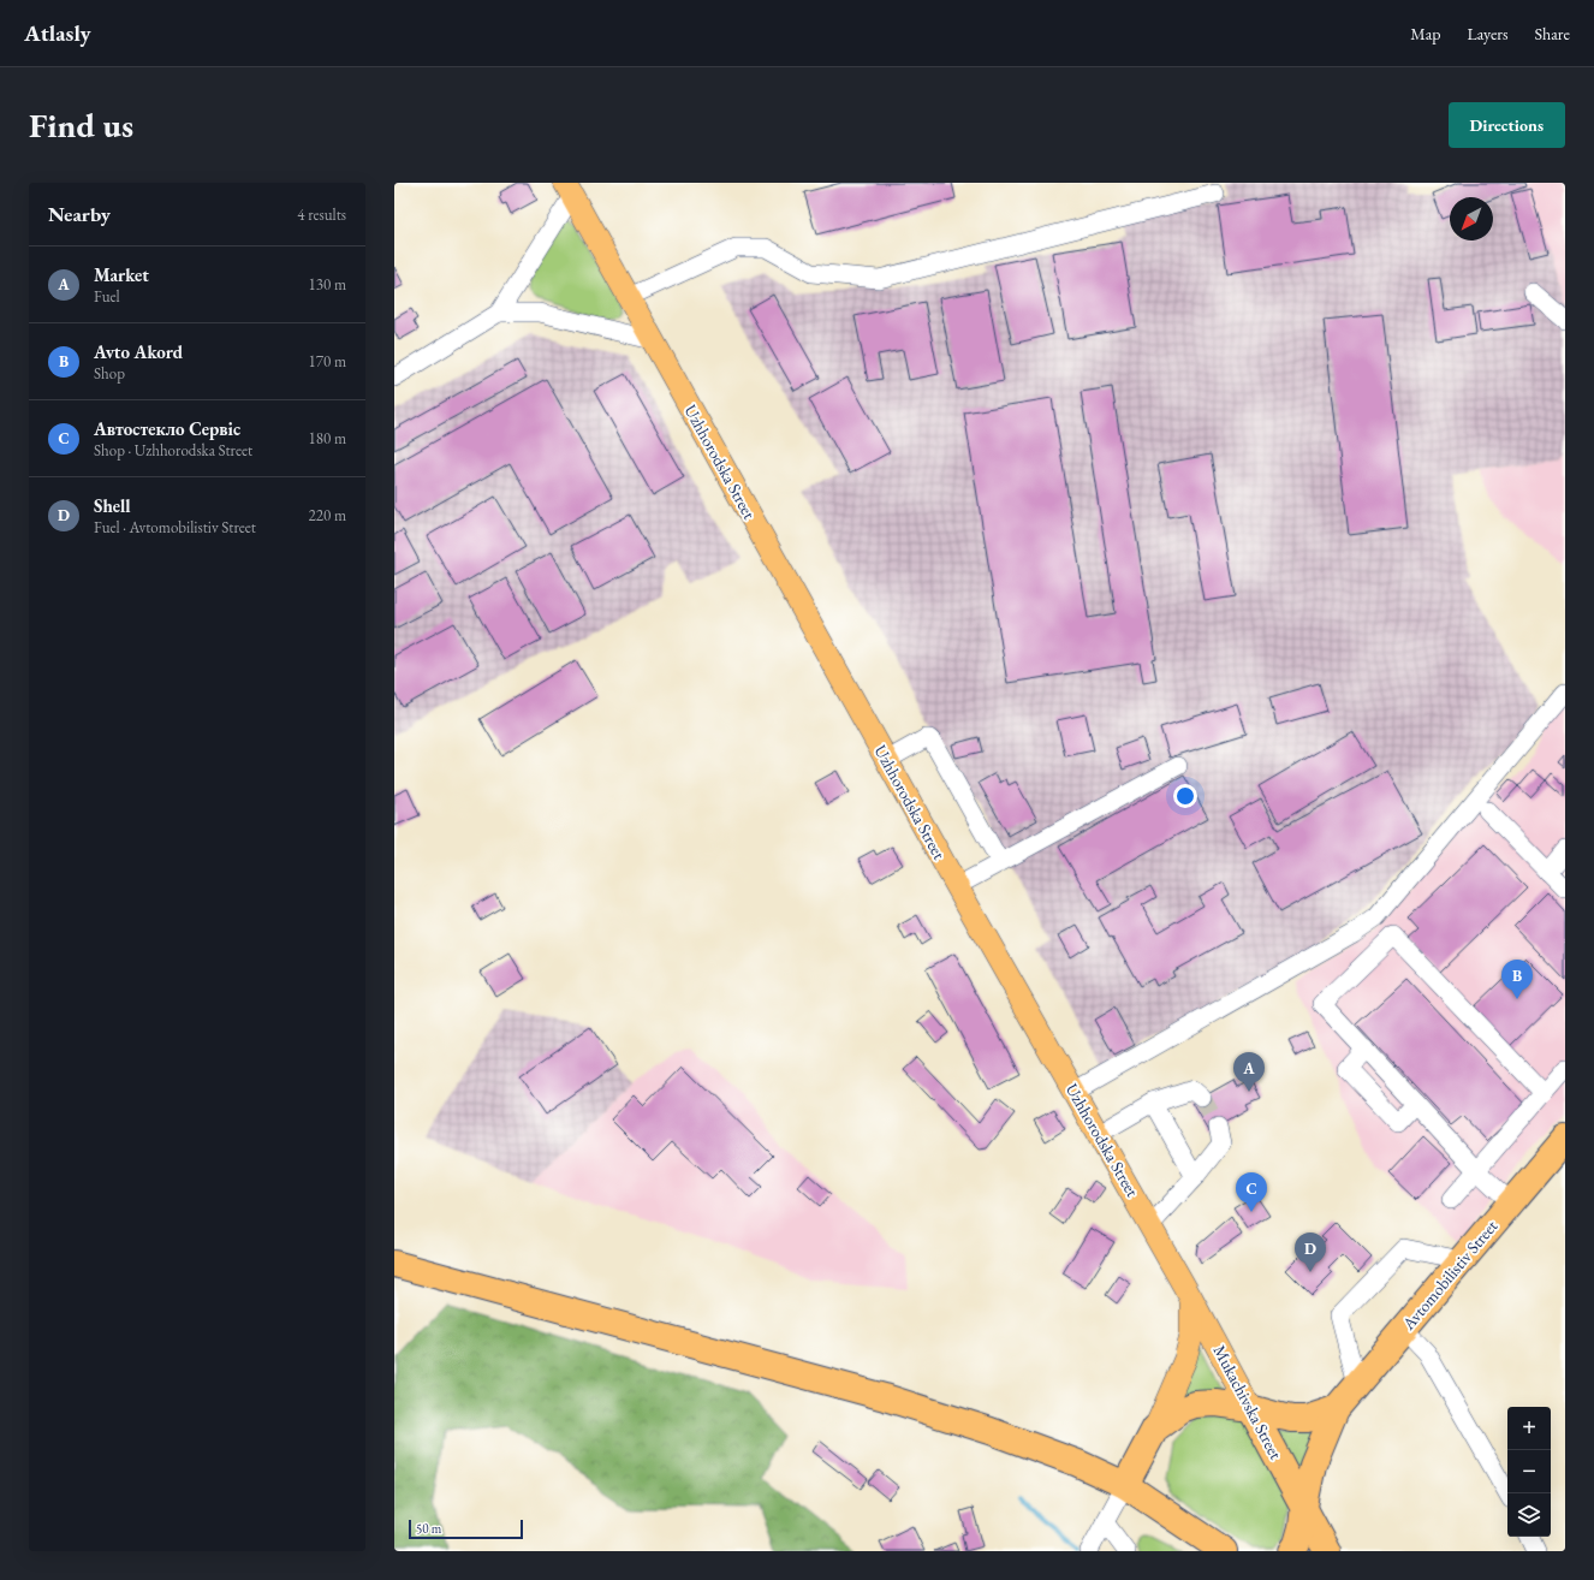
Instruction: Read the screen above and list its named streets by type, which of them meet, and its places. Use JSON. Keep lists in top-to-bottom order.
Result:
{
  "streets": {
    "highway": ["Avtomobilistiv Street", "Mukachivska Street"],
    "main road": ["Uzhhorodska Street"]
  },
  "crossings": [
    ["Uzhhorodska Street", "Avtomobilistiv Street"],
    ["Uzhhorodska Street", "Mukachivska Street"],
    ["Avtomobilistiv Street", "Mukachivska Street"]
  ],
  "scale_bar": "50 m",
  "north": "bottom left",
  "page": {
    "header": "Atlasly",
    "nav": ["Map", "Layers", "Share"],
    "buttons": "Directions",
    "title": "Find us",
    "heading": ["Nearby", "4 results"],
    "list": [
      {
        "mark": "A",
        "name": "Market",
        "note": "Fuel",
        "value": "130 m"
      },
      {
        "mark": "B",
        "name": "Avto Akord",
        "note": "Shop",
        "value": "170 m"
      },
      {
        "mark": "C",
        "name": "Автостекло Сервіс",
        "note": "Shop · Uzhhorodska Street",
        "value": "180 m"
      },
      {
        "mark": "D",
        "name": "Shell",
        "note": "Fuel · Avtomobilistiv Street",
        "value": "220 m"
      }
    ],
    "pins": [
      "B",
      "A",
      "C",
      "D"
    ],
    "map_buttons": ["+", "−"],
    "scale": "50 m"
  }
}
